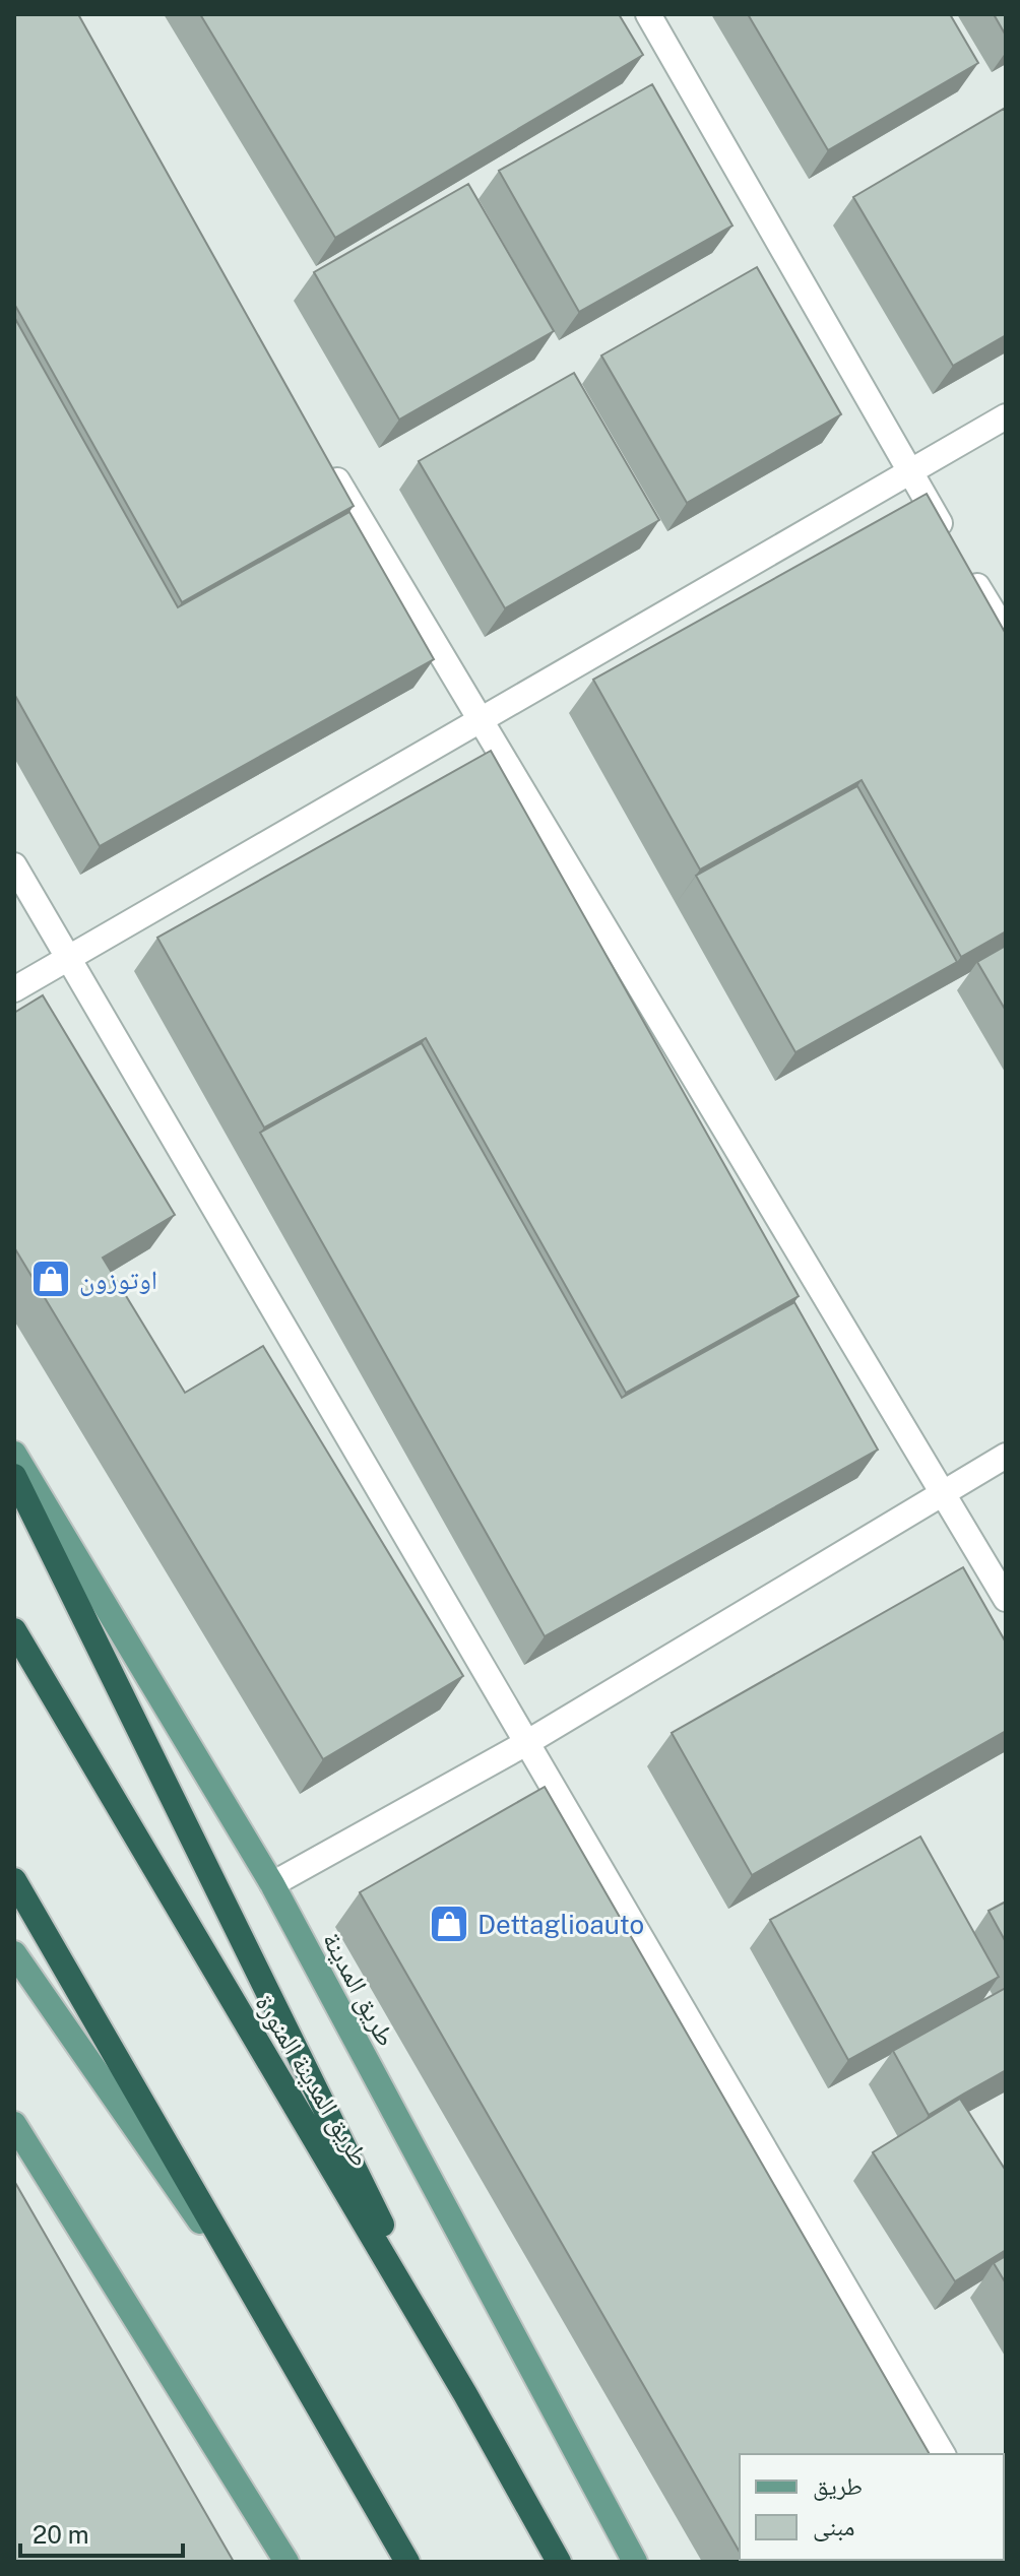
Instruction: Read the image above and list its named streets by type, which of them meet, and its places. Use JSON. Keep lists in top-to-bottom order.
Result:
{
  "streets": {
    "highway": ["طريق المدينة المنورة"],
    "main road": ["طريق المدينة"]
  },
  "places": {
    "shop": ["اوتوزون", "Dettaglioauto"]
  },
  "legend": ["طريق", "مبنى"],
  "scale_bar": "20 m"
}
